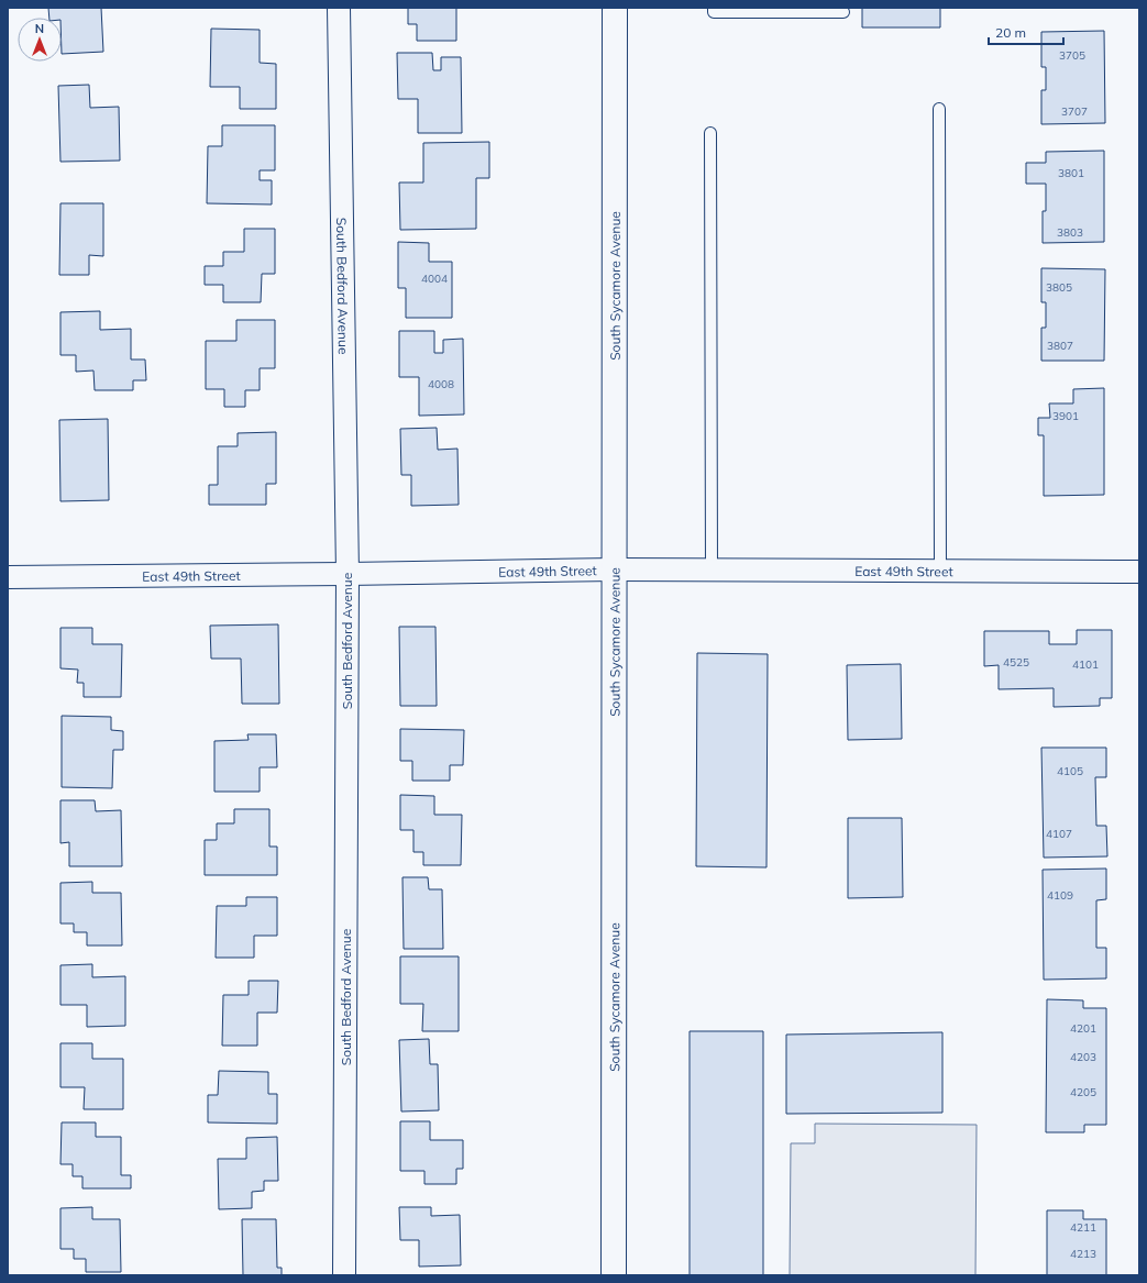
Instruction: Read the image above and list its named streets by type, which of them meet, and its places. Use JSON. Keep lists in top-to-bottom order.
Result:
{
  "streets": {
    "main road": ["South Sycamore Avenue"],
    "street": ["South Bedford Avenue", "East 49th Street"]
  },
  "crossings": [
    ["South Bedford Avenue", "East 49th Street"],
    ["South Sycamore Avenue", "East 49th Street"]
  ],
  "house_numbers": [
    "3705",
    "3707",
    "3801",
    "3803",
    "4004",
    "3805",
    "3807",
    "4008",
    "3901",
    "4525",
    "4101",
    "4105",
    "4107",
    "4109",
    "4201",
    "4203",
    "4205",
    "4211",
    "4213"
  ],
  "scale_bar": "20 m",
  "north": "top"
}
